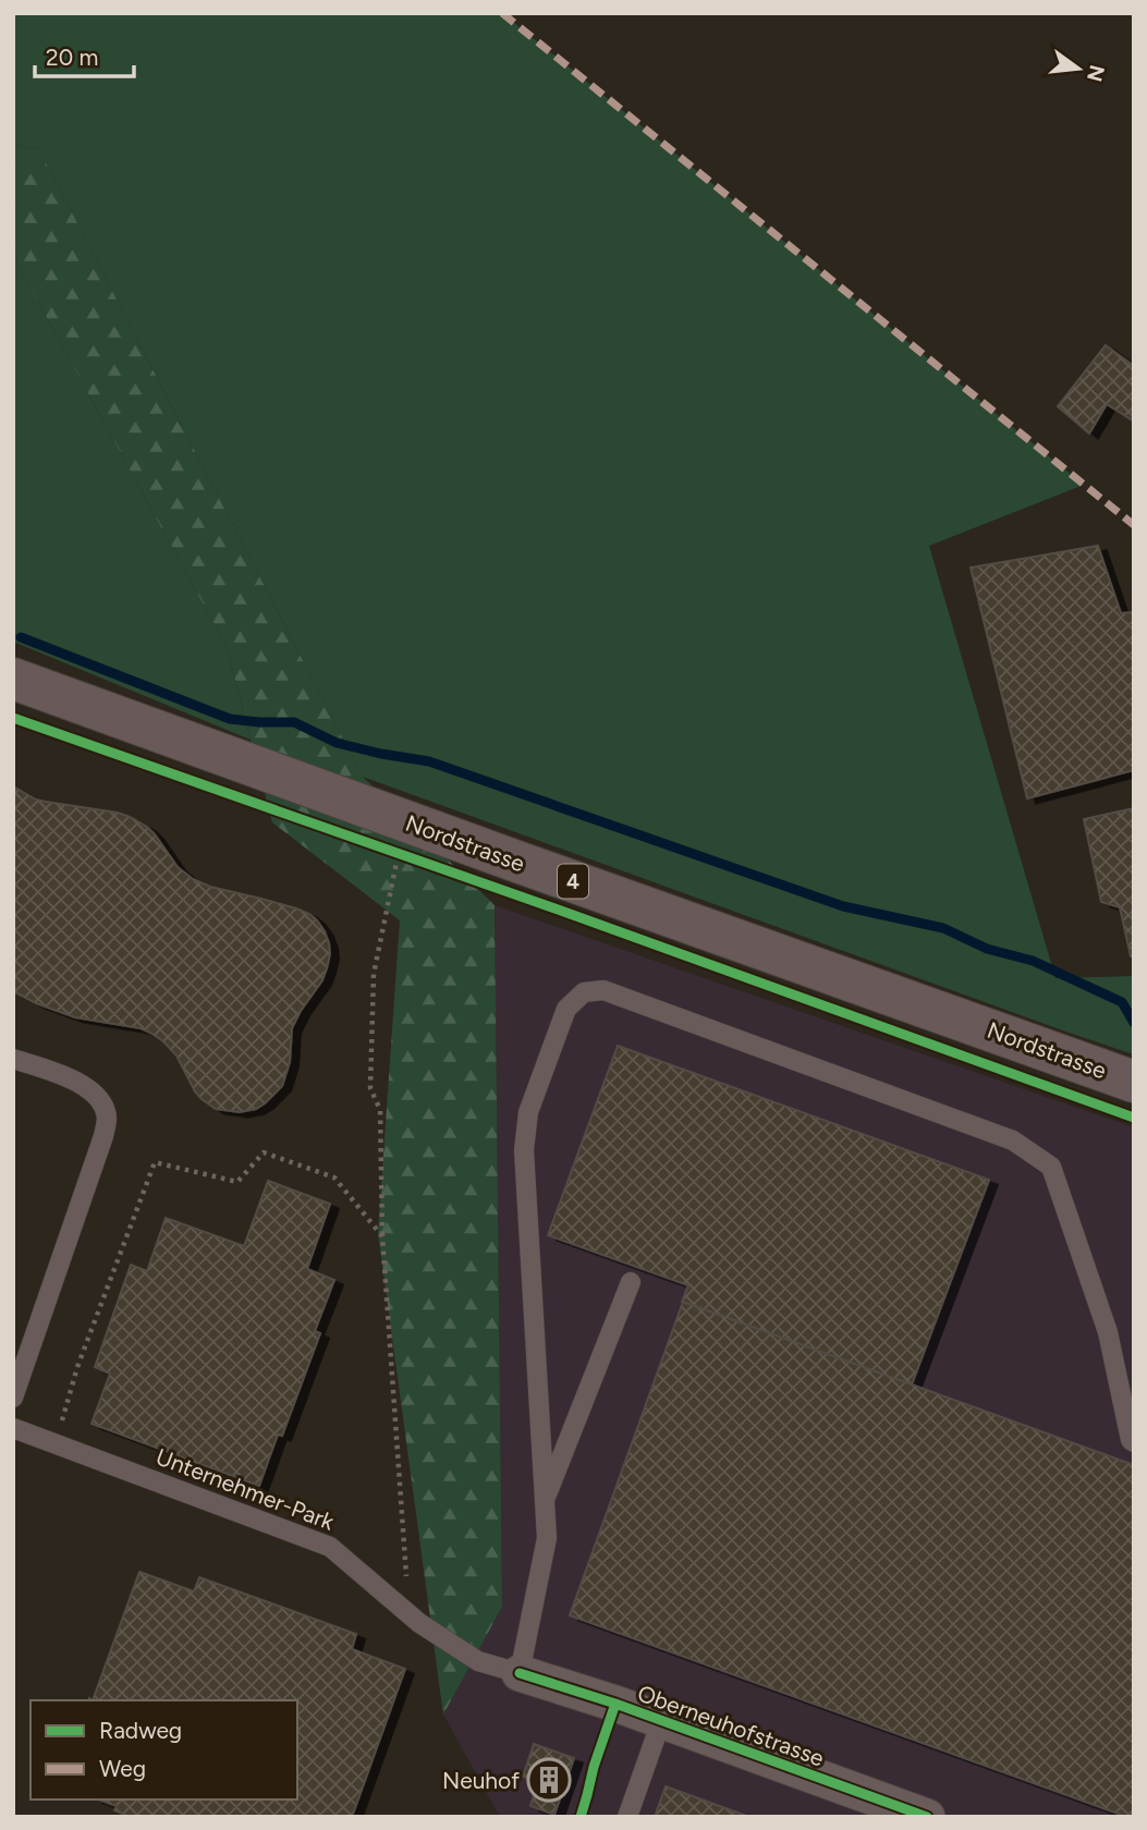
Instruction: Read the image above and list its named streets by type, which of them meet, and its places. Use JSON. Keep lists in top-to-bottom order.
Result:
{
  "streets": {
    "main road": ["Nordstrasse", "4"],
    "street": ["Oberneuhofstrasse"],
    "lane": ["Unternehmer-Park"]
  },
  "crossings": [
    ["Unternehmer-Park", "Oberneuhofstrasse"]
  ],
  "places": {
    "building": ["Neuhof"]
  },
  "legend": ["Radweg", "Weg"],
  "scale_bar": "20 m",
  "north": "right"
}
